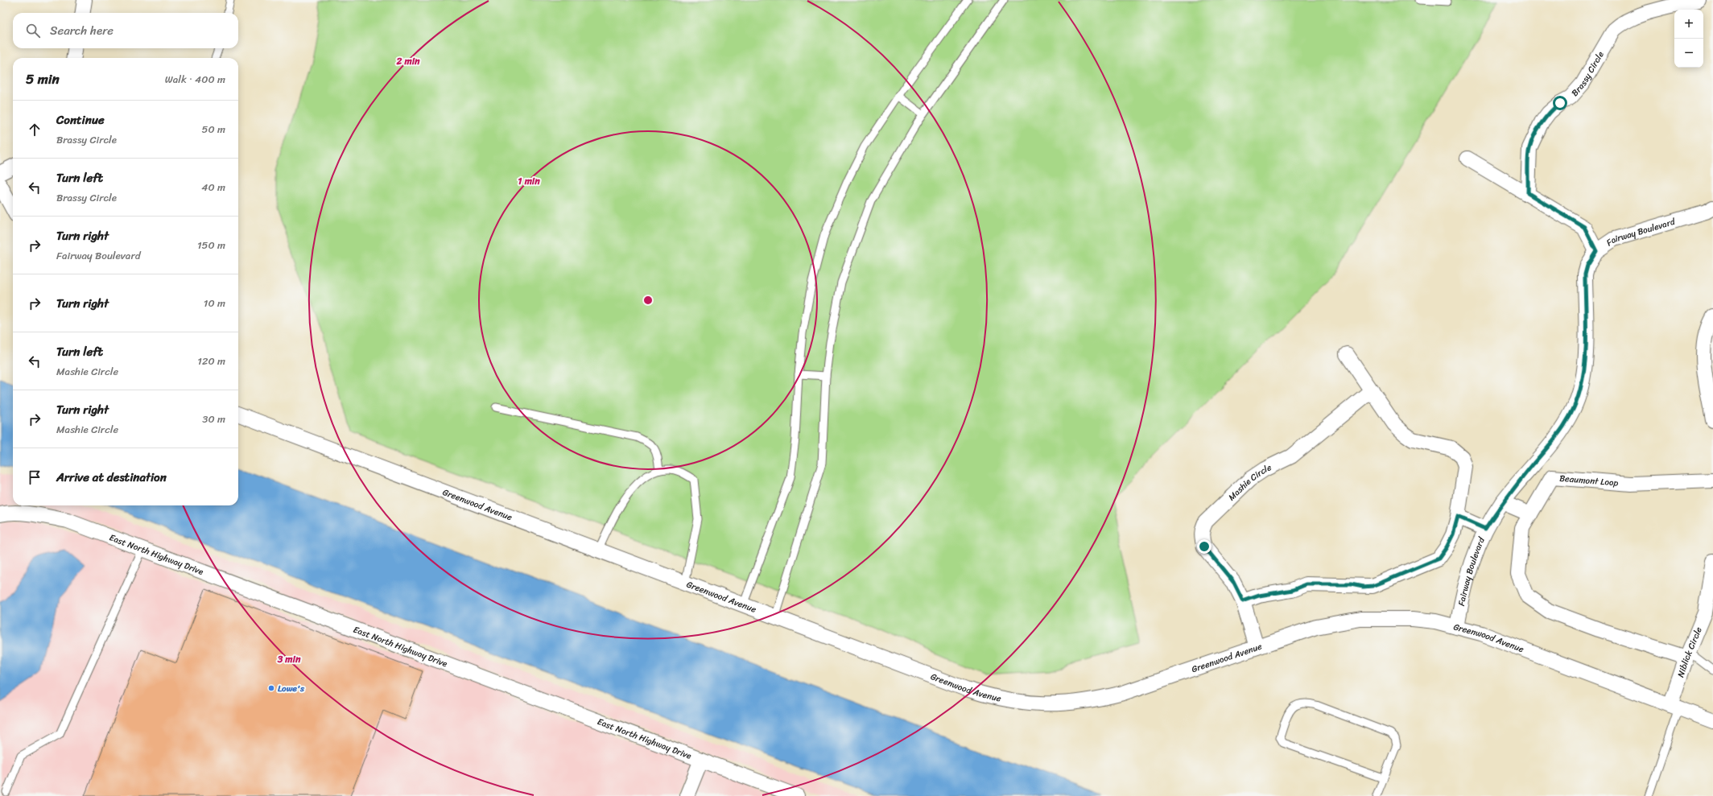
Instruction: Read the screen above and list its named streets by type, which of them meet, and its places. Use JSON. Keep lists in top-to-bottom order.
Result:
{
  "streets": {
    "street": [
      "Brassy Circle",
      "Fairway Boulevard",
      "Beaumont Loop",
      "Mashie Circle",
      "Greenwood Avenue",
      "East North Highway Drive",
      "Niblick Circle"
    ]
  },
  "crossings": [
    ["Fairway Boulevard", "Greenwood Avenue"],
    ["Beaumont Loop", "Niblick Circle"],
    ["Mashie Circle", "Greenwood Avenue"],
    ["Greenwood Avenue", "Niblick Circle"]
  ],
  "places": ["Lowe's"],
  "page": {
    "map_buttons": ["+", "−"],
    "search": "Search here",
    "heading": ["5 min", "Walk · 400 m"],
    "list": [
      ["Continue", "Brassy Circle", "50 m"],
      ["Turn left", "Brassy Circle", "40 m"],
      ["Turn right", "Fairway Boulevard", "150 m"],
      ["Turn right", "10 m"],
      ["Turn left", "Mashie Circle", "120 m"],
      ["Turn right", "Mashie Circle", "30 m"],
      "Arrive at destination"
    ]
  },
  "rings": ["2 min", "1 min", "3 min"]
}
